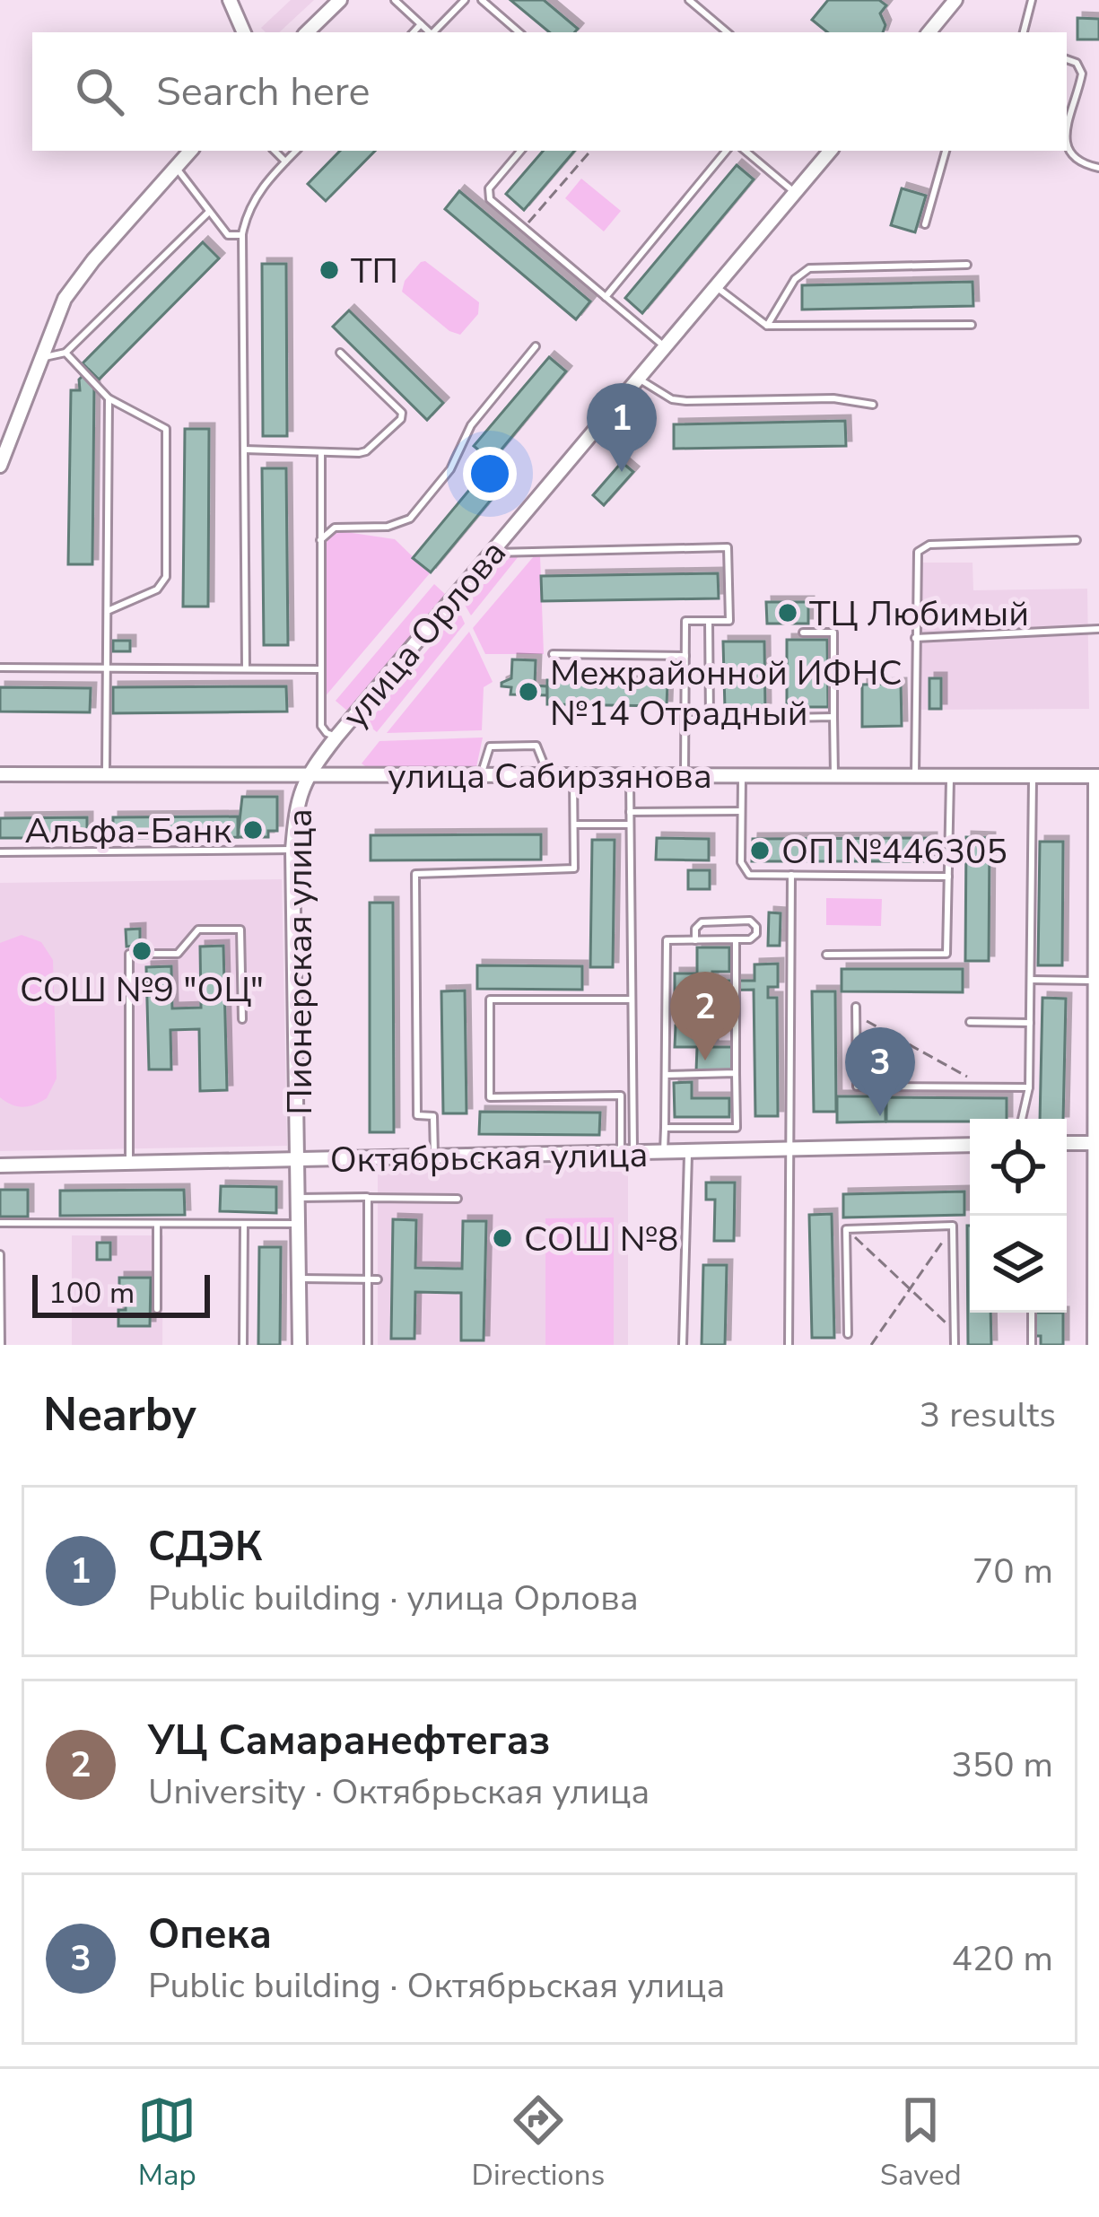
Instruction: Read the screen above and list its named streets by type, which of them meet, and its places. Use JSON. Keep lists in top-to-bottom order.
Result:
{
  "streets": {
    "street": [
      "улица Орлова",
      "улица Сабирзянова",
      "Пионерская улица",
      "Октябрьская улица"
    ]
  },
  "crossings": [
    ["улица Орлова", "улица Сабирзянова"],
    ["улица Орлова", "Пионерская улица"],
    ["улица Сабирзянова", "Пионерская улица"],
    ["Пионерская улица", "Октябрьская улица"]
  ],
  "places": [
    "ТП",
    "ТЦ Любимый",
    "Межрайонной ИФНС №14 Отрадный",
    "Альфа-Банк",
    "ОП №446305",
    "СОШ №9 \"ОЦ\"",
    "СОШ №8"
  ],
  "scale_bar": "100 m",
  "page": {
    "search": "Search here",
    "pins": ["1", "2", "3"],
    "scale": "100 m",
    "heading": ["Nearby", "3 results"],
    "list": [
      {
        "mark": "1",
        "name": "СДЭК",
        "note": "Public building · улица Орлова",
        "value": "70 m"
      },
      {
        "mark": "2",
        "name": "УЦ Самаранефтегаз",
        "note": "University · Октябрьская улица",
        "value": "350 m"
      },
      {
        "mark": "3",
        "name": "Опека",
        "note": "Public building · Октябрьская улица",
        "value": "420 m"
      }
    ],
    "nav": ["Map", "Directions", "Saved"]
  }
}
